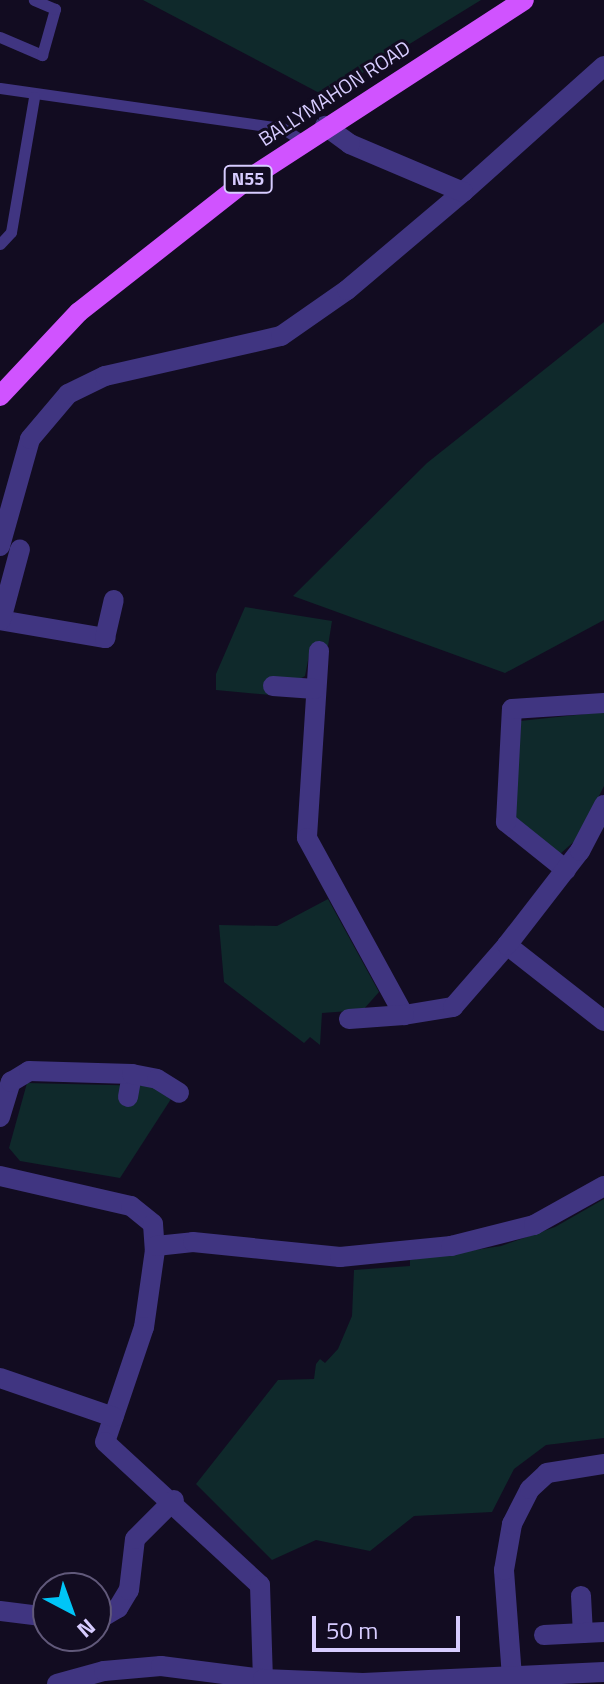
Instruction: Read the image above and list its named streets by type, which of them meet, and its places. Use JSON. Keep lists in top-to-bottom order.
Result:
{
  "streets": {
    "main road": ["BALLYMAHON ROAD", "N55"]
  },
  "scale_bar": "50 m",
  "north": "bottom right"
}
